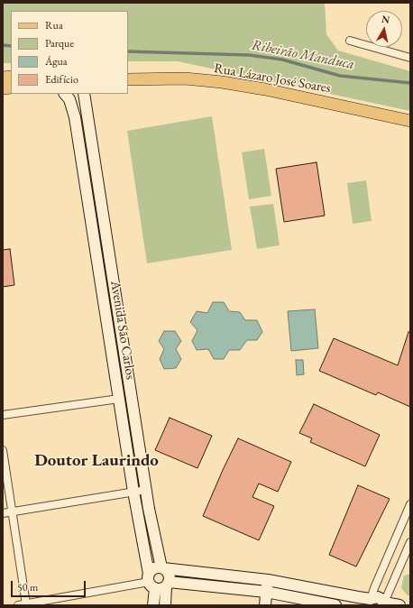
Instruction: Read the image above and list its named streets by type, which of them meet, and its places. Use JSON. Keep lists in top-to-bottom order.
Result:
{
  "streets": {
    "main road": ["Rua Lázaro José Soares", "Avenida São Carlos"]
  },
  "districts": ["Doutor Laurindo"],
  "water": ["Ribeirão Manduca"],
  "legend": [
    "Rua",
    "Parque",
    "Água",
    "Edifício"
  ],
  "scale_bar": "50 m",
  "north": "top"
}
